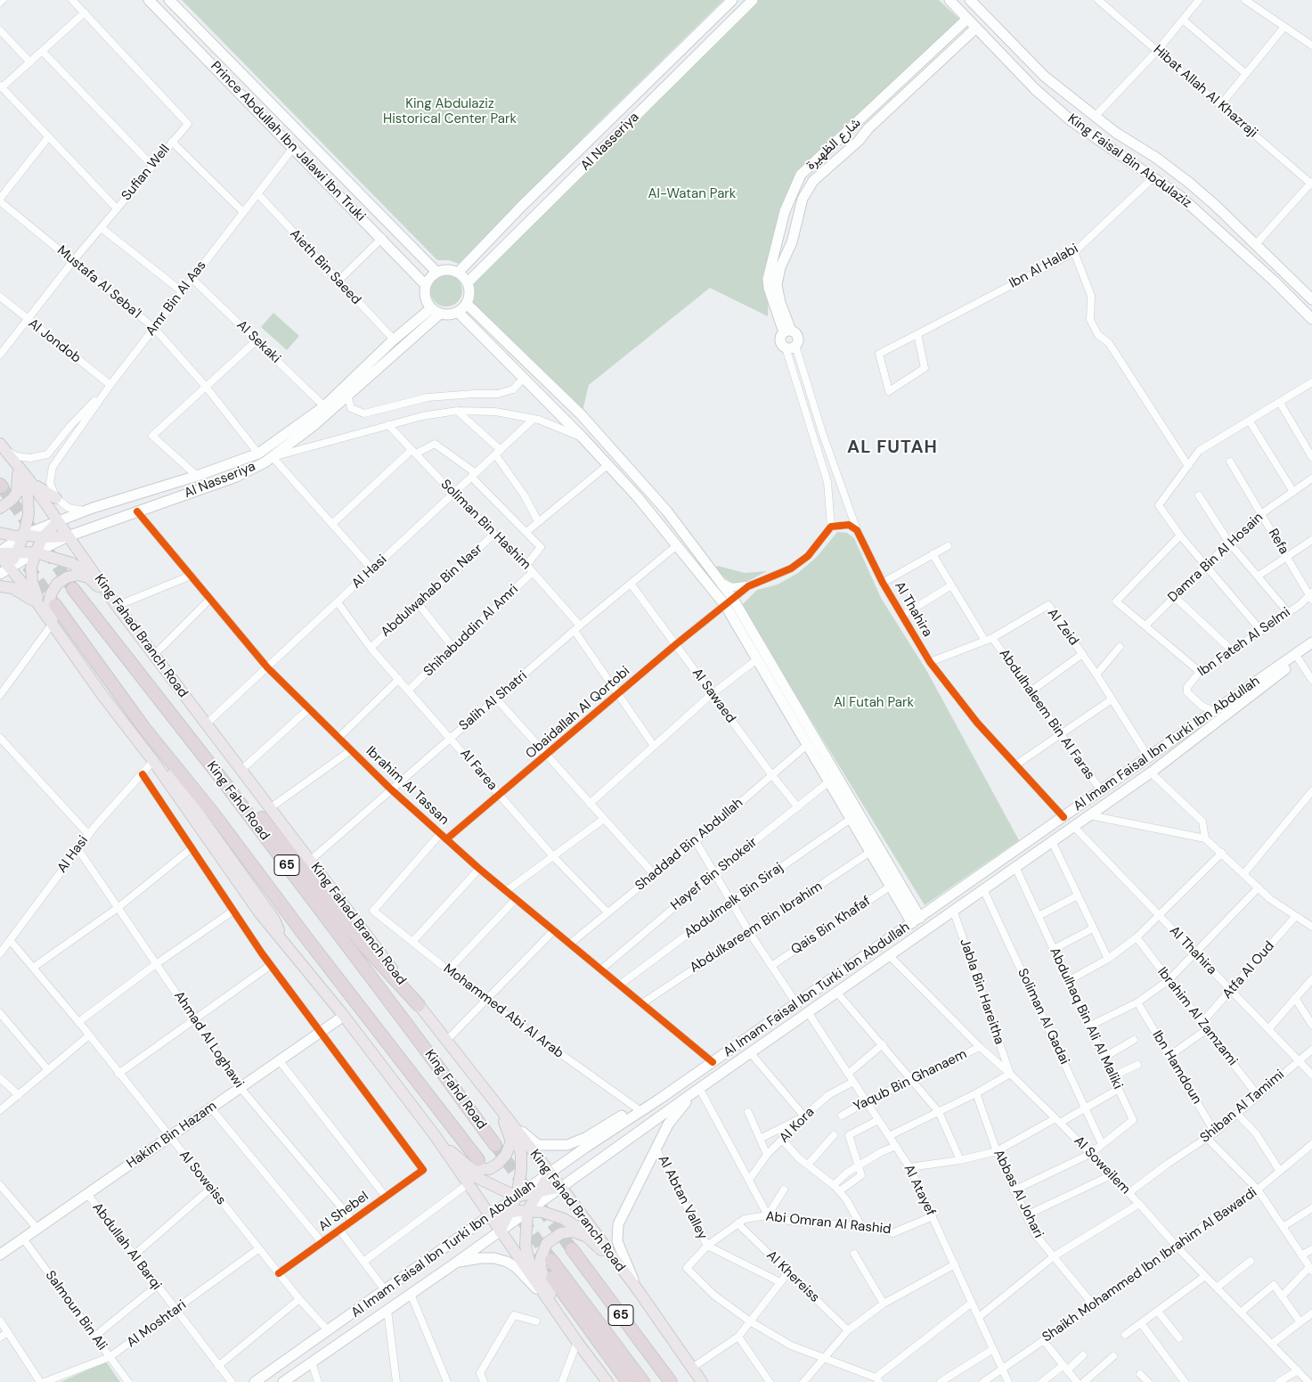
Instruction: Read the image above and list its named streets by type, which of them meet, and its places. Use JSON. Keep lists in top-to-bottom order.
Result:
{
  "streets": {
    "highway": ["King Fahd Road", "65"],
    "main road": [
      "Prince Abdullah Ibn Jalawi Ibn Truki",
      "Al Nasseriya",
      "شارع الظهيرة",
      "King Faisal Bin Abdulaziz",
      "King Fahad Branch Road",
      "Al Imam Faisal Ibn Turki Ibn Abdullah",
      "Hakim Bin Hazam"
    ],
    "street": [
      "Hibat Allah Al Khazraji",
      "Sufian Well",
      "Ibn Al Halabi",
      "Aieth Bin Saeed",
      "Mustafa Al Seba'I",
      "Amr Bin Al Aas",
      "Al Jondob",
      "Al Sekaki",
      "Soliman Bin Hashim",
      "Refa",
      "Damra Bin Al Hosain",
      "Al Hasi",
      "Abdulwahab Bin Nasr",
      "Al Thahira",
      "Al Zeid",
      "Shihabuddin Al Amri",
      "Ibn Fateh Al Selmi",
      "Al Sawaed",
      "Salih Al Shatri",
      "Obaidallah Al Qortobi",
      "Abdulhaleem Bin Al Faras",
      "Al Farea",
      "Ibrahim Al Tassan",
      "Shaddad Bin Abdullah",
      "Hayef Bin Shokeir",
      "Abdulmelk Bin Siraj",
      "Qais Bin Khafaf",
      "Abdulkareem Bin Ibrahim",
      "Atfa Al Oud",
      "Jabla Bin Hareitha",
      "Mohammed Abi Al Arab",
      "Soliman Al Gadai",
      "Ibrahim Al Zamzami",
      "Abdulhaq Bin Ali Al Maliki",
      "Ahmad Al Loghawi",
      "Ibn Hamdoun",
      "Yaqub Bin Ghanaem",
      "Shiban Al Tamimi",
      "Al Kora",
      "Al Soweilem",
      "Al Soweiss",
      "Al Atayef",
      "Abbas Al Johari",
      "Al Abtan Valley",
      "Al Shebel",
      "Abi Omran Al Rashid",
      "Abdullah Al Barqi",
      "Shaikh Mohammed Ibn Ibrahim Al Bawardi",
      "Al Khereiss",
      "Salmoun Bin Ali",
      "Al Moshtari"
    ]
  },
  "crossings": [
    ["Prince Abdullah Ibn Jalawi Ibn Truki", "Al Nasseriya"],
    ["Prince Abdullah Ibn Jalawi Ibn Truki", "Amr Bin Al Aas"],
    ["Al Nasseriya", "Aieth Bin Saeed"],
    ["Al Nasseriya", "Mustafa Al Seba'I"],
    ["Al Nasseriya", "Al Sekaki"],
    ["Al Nasseriya", "King Fahad Branch Road"],
    ["Al Nasseriya", "Ibrahim Al Tassan"],
    ["شارع الظهيرة", "King Faisal Bin Abdulaziz"],
    ["شارع الظهيرة", "Al Thahira"],
    ["King Faisal Bin Abdulaziz", "Ibn Al Halabi"],
    ["Sufian Well", "Mustafa Al Seba'I"],
    ["Sufian Well", "Al Jondob"],
    ["Aieth Bin Saeed", "Amr Bin Al Aas"],
    ["Mustafa Al Seba'I", "Amr Bin Al Aas"],
    ["Amr Bin Al Aas", "Al Jondob"],
    ["Amr Bin Al Aas", "Al Sekaki"],
    ["Soliman Bin Hashim", "Al Hasi"],
    ["Soliman Bin Hashim", "Abdulwahab Bin Nasr"],
    ["Soliman Bin Hashim", "Shihabuddin Al Amri"],
    ["Soliman Bin Hashim", "Salih Al Shatri"],
    ["Soliman Bin Hashim", "Obaidallah Al Qortobi"],
    ["Refa", "Damra Bin Al Hosain"],
    ["Refa", "Ibn Fateh Al Selmi"],
    ["Al Hasi", "King Fahad Branch Road"],
    ["Al Hasi", "Al Farea"],
    ["Al Hasi", "Ibrahim Al Tassan"],
    ["Al Hasi", "Ahmad Al Loghawi"],
    ["Al Hasi", "Al Soweiss"],
    ["Abdulwahab Bin Nasr", "Al Farea"],
    ["Al Thahira", "Al Zeid"],
    ["Al Thahira", "Al Imam Faisal Ibn Turki Ibn Abdullah"],
    ["Al Thahira", "Atfa Al Oud"],
    ["Al Thahira", "Shiban Al Tamimi"],
    ["Al Zeid", "Abdulhaleem Bin Al Faras"],
    ["Al Zeid", "Al Imam Faisal Ibn Turki Ibn Abdullah"],
    ["Shihabuddin Al Amri", "Al Farea"],
    ["King Fahad Branch Road", "Salih Al Shatri"],
    ["King Fahad Branch Road", "Al Imam Faisal Ibn Turki Ibn Abdullah"],
    ["Ibn Fateh Al Selmi", "Al Imam Faisal Ibn Turki Ibn Abdullah"],
    ["Al Sawaed", "Salih Al Shatri"],
    ["Al Sawaed", "Obaidallah Al Qortobi"],
    ["Al Sawaed", "Shaddad Bin Abdullah"],
    ["Al Sawaed", "Hayef Bin Shokeir"],
    ["Salih Al Shatri", "Al Farea"],
    ["Salih Al Shatri", "Ibrahim Al Tassan"],
    ["Obaidallah Al Qortobi", "Al Farea"],
    ["Obaidallah Al Qortobi", "Ibrahim Al Tassan"],
    ["Abdulhaleem Bin Al Faras", "Al Imam Faisal Ibn Turki Ibn Abdullah"],
    ["Al Imam Faisal Ibn Turki Ibn Abdullah", "Ibrahim Al Tassan"],
    ["Al Imam Faisal Ibn Turki Ibn Abdullah", "Jabla Bin Hareitha"],
    ["Al Imam Faisal Ibn Turki Ibn Abdullah", "Soliman Al Gadai"],
    ["Al Imam Faisal Ibn Turki Ibn Abdullah", "Abdulhaq Bin Ali Al Maliki"],
    ["Al Imam Faisal Ibn Turki Ibn Abdullah", "Al Soweilem"],
    ["Al Imam Faisal Ibn Turki Ibn Abdullah", "Al Soweiss"],
    ["Al Imam Faisal Ibn Turki Ibn Abdullah", "Al Atayef"],
    ["Al Farea", "Shaddad Bin Abdullah"],
    ["Ibrahim Al Tassan", "Shaddad Bin Abdullah"],
    ["Ibrahim Al Tassan", "Hayef Bin Shokeir"],
    ["Ibrahim Al Tassan", "Abdulmelk Bin Siraj"],
    ["Ibrahim Al Tassan", "Abdulkareem Bin Ibrahim"],
    ["Ibrahim Al Tassan", "Mohammed Abi Al Arab"],
    ["Atfa Al Oud", "Ibrahim Al Zamzami"],
    ["Jabla Bin Hareitha", "Al Soweilem"],
    ["Soliman Al Gadai", "Abdulhaq Bin Ali Al Maliki"],
    ["Ibrahim Al Zamzami", "Shiban Al Tamimi"],
    ["Abdulhaq Bin Ali Al Maliki", "Al Soweilem"],
    ["Abdulhaq Bin Ali Al Maliki", "Abbas Al Johari"],
    ["Ahmad Al Loghawi", "Hakim Bin Hazam"],
    ["Ahmad Al Loghawi", "Al Shebel"],
    ["Ibn Hamdoun", "Shiban Al Tamimi"],
    ["Yaqub Bin Ghanaem", "Al Soweilem"],
    ["Yaqub Bin Ghanaem", "Al Atayef"],
    ["Shiban Al Tamimi", "Al Soweilem"],
    ["Al Kora", "Al Atayef"],
    ["Hakim Bin Hazam", "Al Soweiss"],
    ["Hakim Bin Hazam", "Al Shebel"],
    ["Hakim Bin Hazam", "Abdullah Al Barqi"],
    ["Hakim Bin Hazam", "Salmoun Bin Ali"],
    ["Al Soweilem", "Shaikh Mohammed Ibn Ibrahim Al Bawardi"],
    ["Al Soweiss", "Al Shebel"],
    ["Al Soweiss", "Al Moshtari"],
    ["Al Atayef", "Abi Omran Al Rashid"],
    ["Al Atayef", "Shaikh Mohammed Ibn Ibrahim Al Bawardi"],
    ["Abbas Al Johari", "Shaikh Mohammed Ibn Ibrahim Al Bawardi"],
    ["Al Abtan Valley", "Abi Omran Al Rashid"],
    ["Abi Omran Al Rashid", "Al Khereiss"],
    ["Abdullah Al Barqi", "Al Moshtari"],
    ["Salmoun Bin Ali", "Al Moshtari"]
  ],
  "districts": ["AL FUTAH"],
  "parks": ["King Abdulaziz Historical Center Park", "Al-Watan Park", "Al Futah Park"]
}
